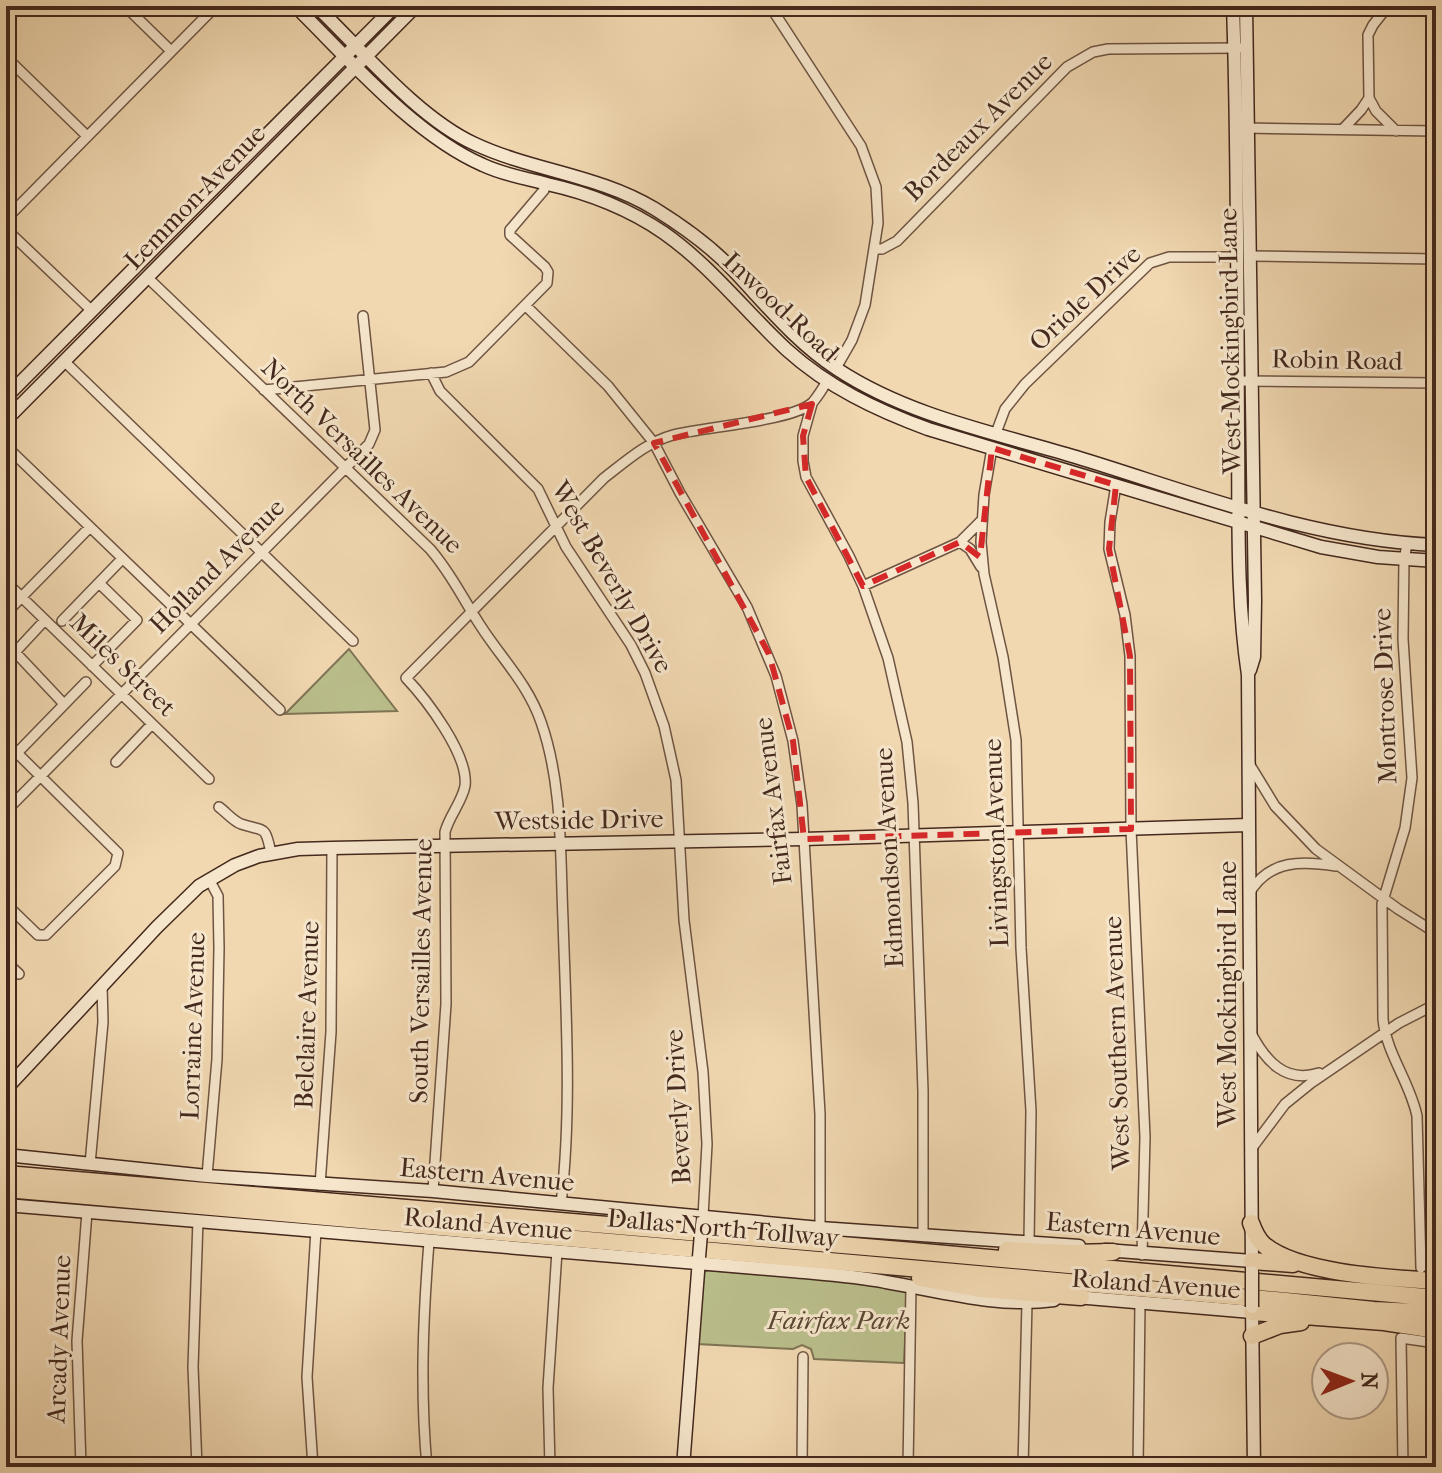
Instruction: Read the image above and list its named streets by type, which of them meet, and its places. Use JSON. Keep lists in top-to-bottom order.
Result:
{
  "streets": {
    "highway": ["Dallas North Tollway"],
    "main road": [
      "Lemmon Avenue",
      "Inwood Road",
      "West Mockingbird Lane",
      "Westside Drive",
      "Beverly Drive",
      "Eastern Avenue",
      "Roland Avenue"
    ],
    "street": [
      "Bordeaux Avenue",
      "Oriole Drive",
      "Robin Road",
      "North Versailles Avenue",
      "Holland Avenue",
      "West Beverly Drive",
      "Miles Street",
      "Montrose Drive",
      "Fairfax Avenue",
      "Livingston Avenue",
      "Edmondson Avenue",
      "South Versailles Avenue",
      "Belclaire Avenue",
      "Lorraine Avenue",
      "West Southern Avenue",
      "Arcady Avenue"
    ]
  },
  "crossings": [
    ["Bordeaux Avenue", "West Mockingbird Lane"],
    ["Lemmon Avenue", "Inwood Road"],
    ["Lemmon Avenue", "North Versailles Avenue"],
    ["Oriole Drive", "Inwood Road"],
    ["Oriole Drive", "West Mockingbird Lane"],
    ["Inwood Road", "West Mockingbird Lane"],
    ["Inwood Road", "Montrose Drive"],
    ["Inwood Road", "Livingston Avenue"],
    ["Inwood Road", "West Southern Avenue"],
    ["West Mockingbird Lane", "Robin Road"],
    ["West Mockingbird Lane", "Montrose Drive"],
    ["West Mockingbird Lane", "Westside Drive"],
    ["West Mockingbird Lane", "Eastern Avenue"],
    ["West Mockingbird Lane", "Roland Avenue"],
    ["North Versailles Avenue", "Holland Avenue"],
    ["North Versailles Avenue", "Westside Drive"],
    ["North Versailles Avenue", "South Versailles Avenue"],
    ["North Versailles Avenue", "Eastern Avenue"],
    ["Holland Avenue", "Miles Street"],
    ["West Beverly Drive", "Westside Drive"],
    ["West Beverly Drive", "Beverly Drive"],
    ["Fairfax Avenue", "Westside Drive"],
    ["Fairfax Avenue", "Eastern Avenue"],
    ["Westside Drive", "Livingston Avenue"],
    ["Westside Drive", "Edmondson Avenue"],
    ["Westside Drive", "South Versailles Avenue"],
    ["Westside Drive", "Belclaire Avenue"],
    ["Westside Drive", "Lorraine Avenue"],
    ["Westside Drive", "West Southern Avenue"],
    ["Westside Drive", "Beverly Drive"],
    ["Livingston Avenue", "Eastern Avenue"],
    ["Edmondson Avenue", "Eastern Avenue"],
    ["South Versailles Avenue", "Eastern Avenue"],
    ["Belclaire Avenue", "Eastern Avenue"],
    ["Lorraine Avenue", "Eastern Avenue"],
    ["West Southern Avenue", "Eastern Avenue"],
    ["Beverly Drive", "Eastern Avenue"],
    ["Beverly Drive", "Roland Avenue"],
    ["Roland Avenue", "Arcady Avenue"]
  ],
  "parks": ["Fairfax Park"],
  "north": "right"
}
